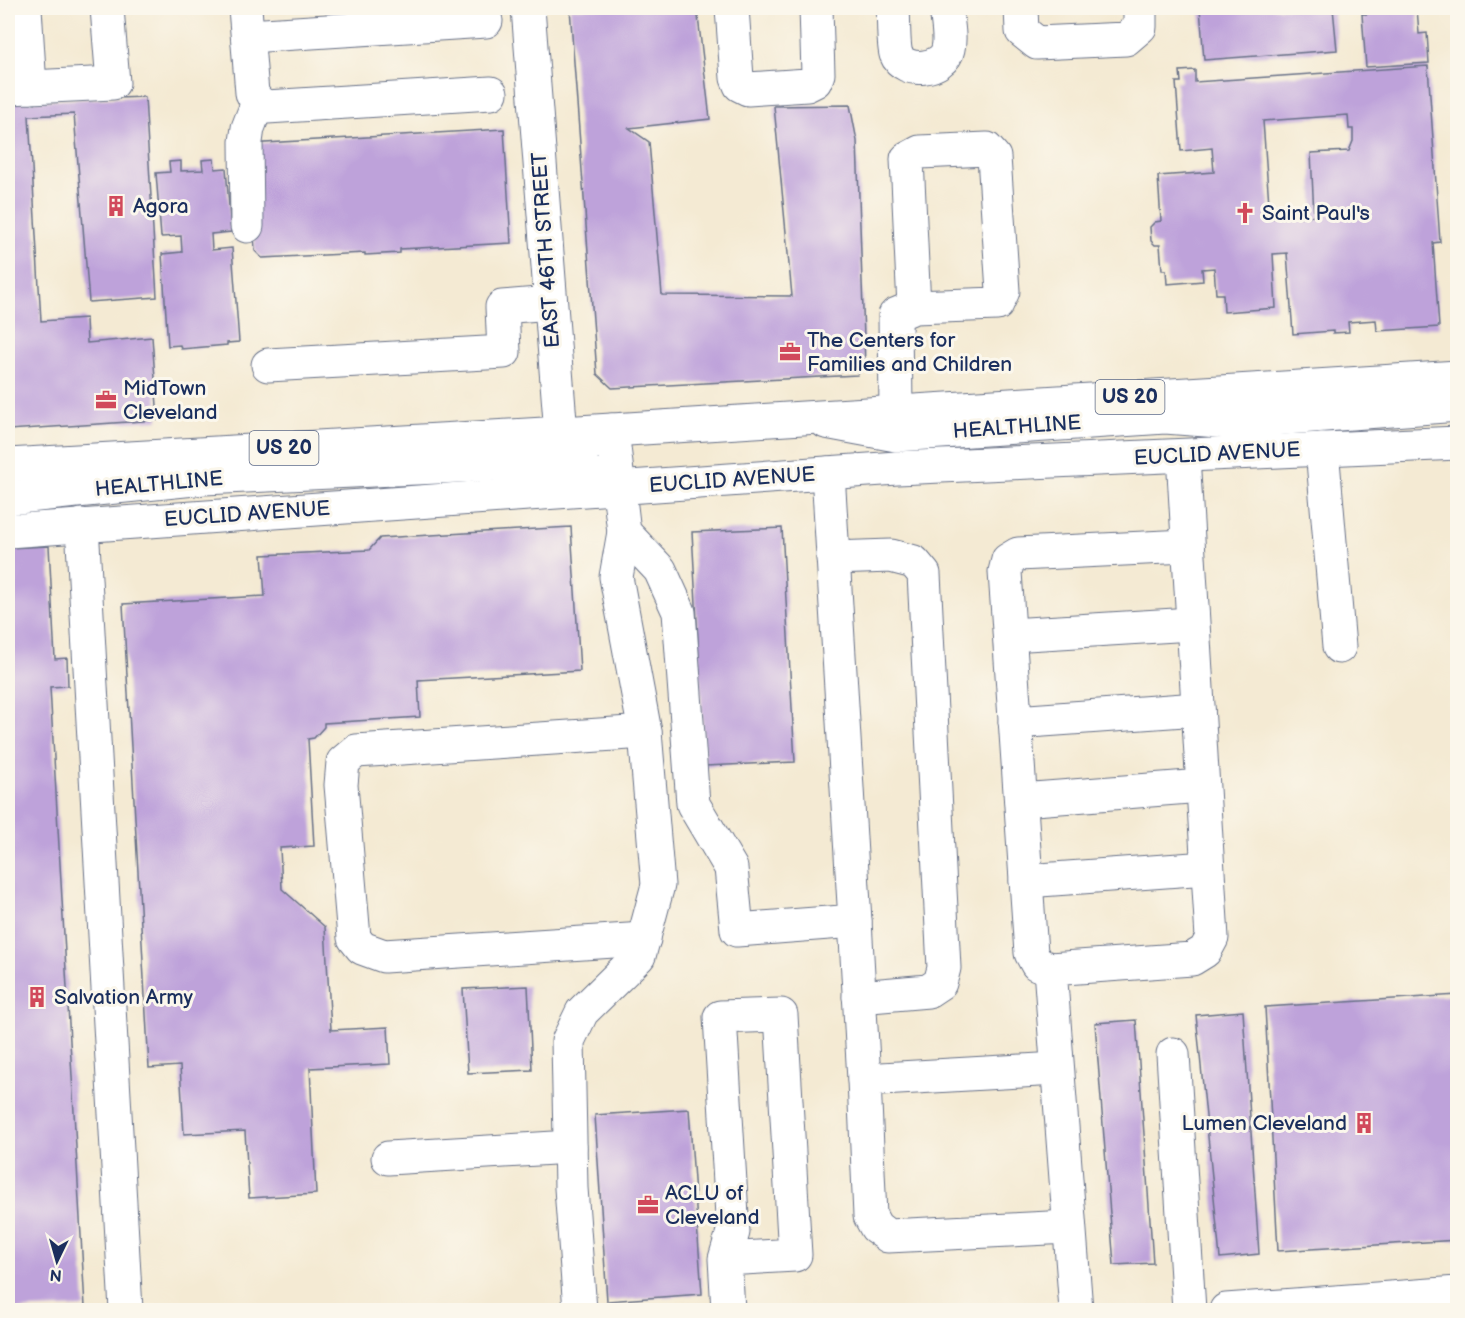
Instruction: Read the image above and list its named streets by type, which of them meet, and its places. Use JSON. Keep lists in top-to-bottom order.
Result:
{
  "streets": {
    "main road": [
      "EAST 46TH STREET",
      "US 20",
      "HEALTHLINE",
      "EUCLID AVENUE"
    ]
  },
  "crossings": [
    ["EAST 46TH STREET", "HEALTHLINE"],
    ["EAST 46TH STREET", "EUCLID AVENUE"],
    ["HEALTHLINE", "EUCLID AVENUE"]
  ],
  "places": {
    "building": ["Agora", "Salvation Army", "Lumen Cleveland"],
    "church": ["Saint Paul's"],
    "office": ["The Centers for Families and Children", "MidTown Cleveland", "ACLU of Cleveland"]
  },
  "north": "bottom"
}
